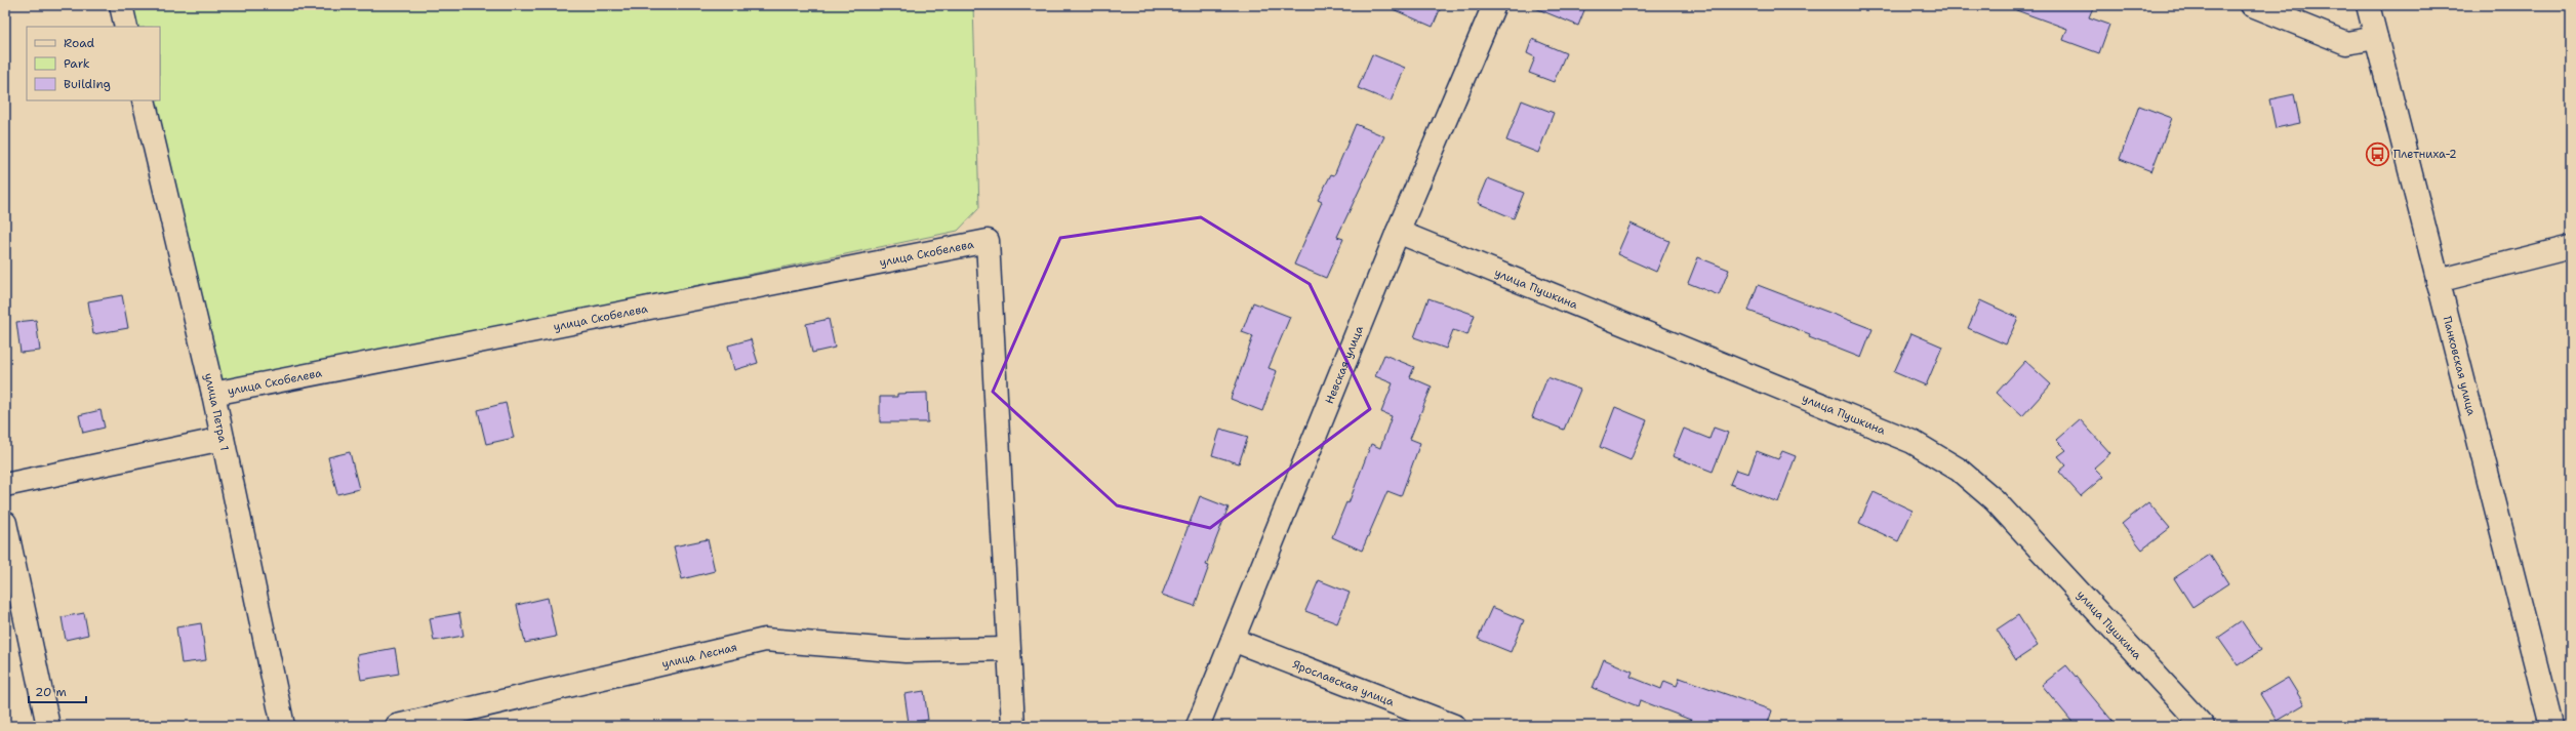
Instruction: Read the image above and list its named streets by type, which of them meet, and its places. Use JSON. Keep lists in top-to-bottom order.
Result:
{
  "streets": {
    "street": [
      "улица Скобелева",
      "улица Пушкина",
      "Невская улица",
      "Панковская улица",
      "улица Петра 1",
      "улица Лесная",
      "Ярославская улица"
    ]
  },
  "crossings": [
    ["улица Скобелева", "улица Петра 1"],
    ["улица Скобелева", "улица Лесная"],
    ["улица Пушкина", "Невская улица"],
    ["Невская улица", "Ярославская улица"]
  ],
  "places": {
    "bus stop": ["Плетниха-2"]
  },
  "legend": ["Road", "Park", "Building"],
  "scale_bar": "20 m"
}
